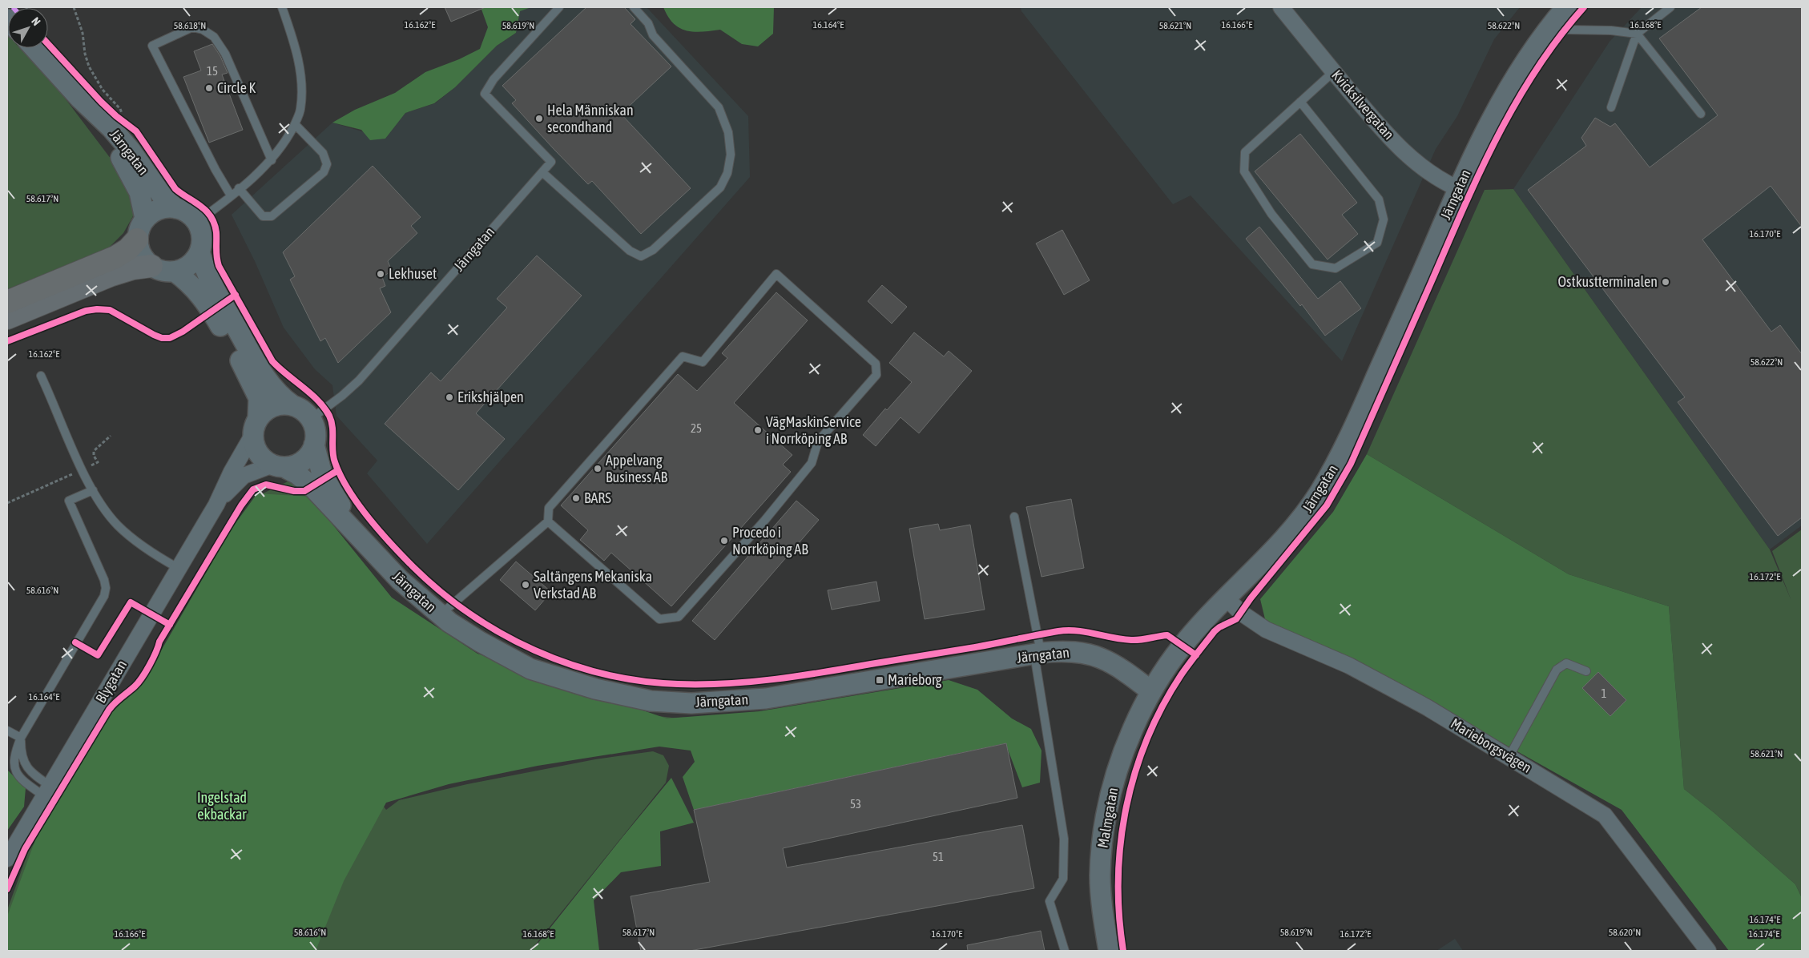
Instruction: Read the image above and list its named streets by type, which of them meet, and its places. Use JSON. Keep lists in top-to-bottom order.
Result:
{
  "streets": {
    "street": [
      "Kvicksilvergatan",
      "Järngatan",
      "Blygatan",
      "Marieborgsvägen",
      "Malmgatan"
    ]
  },
  "crossings": [
    ["Kvicksilvergatan", "Järngatan"],
    ["Järngatan", "Blygatan"],
    ["Järngatan", "Marieborgsvägen"],
    ["Järngatan", "Malmgatan"]
  ],
  "parks": ["Ingelstad ekbackar"],
  "places": {
    "other": [
      "Circle K",
      "Hela Människan secondhand",
      "Lekhuset",
      "Ostkustterminalen",
      "Erikshjälpen",
      "VägMaskinService i Norrköping AB",
      "Appelvang Business AB",
      "BARS",
      "Procedo i Norrköping AB",
      "Saltängens Mekaniska Verkstad AB"
    ],
    "transit": ["Marieborg"]
  },
  "house_numbers": [
    "15",
    "25",
    "1",
    "53",
    "51"
  ],
  "north": "top right",
  "coordinates": [
    "16.162°E",
    "16.164°E",
    "16.166°E",
    "16.168°E",
    "58.618°N",
    "58.619°N",
    "58.621°N",
    "58.622°N",
    "58.617°N",
    "16.170°E",
    "16.172°E",
    "58.616°N",
    "16.174°E",
    "58.620°N"
  ]
}
